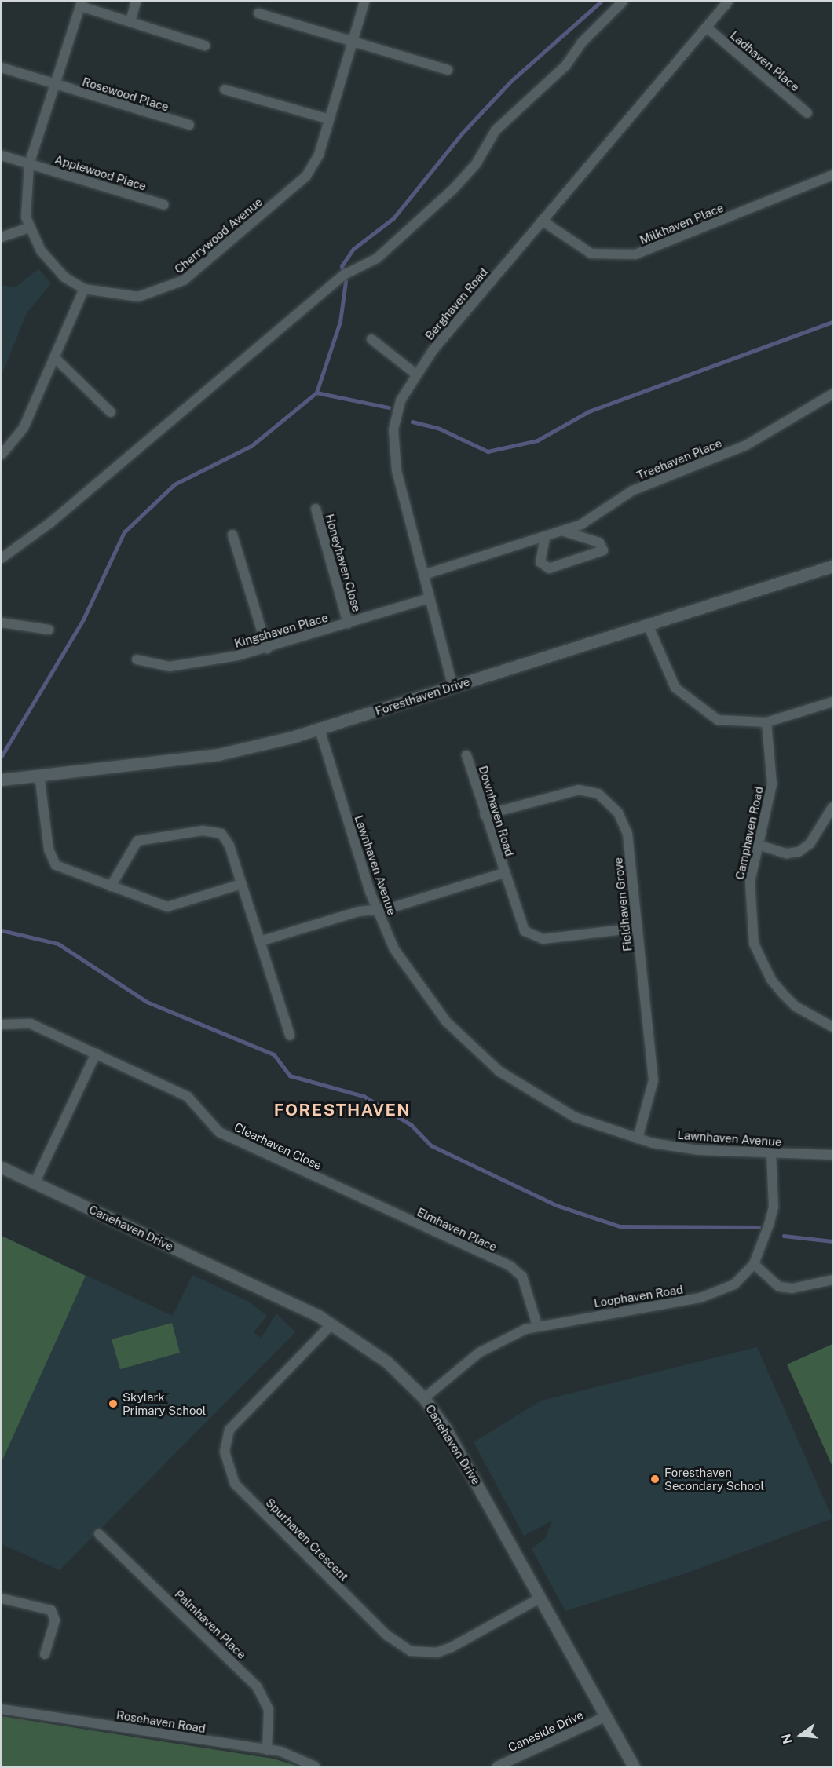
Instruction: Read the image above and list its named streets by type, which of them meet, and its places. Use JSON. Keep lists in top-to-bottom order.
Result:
{
  "streets": {
    "street": [
      "Ladhaven Place",
      "Rosewood Place",
      "Applewood Place",
      "Milkhaven Place",
      "Cherrywood Avenue",
      "Berghaven Road",
      "Treehaven Place",
      "Honeyhaven Close",
      "Kingshaven Place",
      "Foresthaven Drive",
      "Downhaven Road",
      "Camphaven Road",
      "Lawnhaven Avenue",
      "Fieldhaven Grove",
      "Clearhaven Close",
      "Canehaven Drive",
      "Elmhaven Place",
      "Loophaven Road",
      "Spurhaven Crescent",
      "Palmhaven Place",
      "Rosehaven Road",
      "Caneside Drive"
    ]
  },
  "crossings": [
    ["Ladhaven Place", "Berghaven Road"],
    ["Rosewood Place", "Cherrywood Avenue"],
    ["Applewood Place", "Cherrywood Avenue"],
    ["Milkhaven Place", "Berghaven Road"],
    ["Berghaven Road", "Treehaven Place"],
    ["Berghaven Road", "Kingshaven Place"],
    ["Berghaven Road", "Foresthaven Drive"],
    ["Honeyhaven Close", "Kingshaven Place"],
    ["Foresthaven Drive", "Lawnhaven Avenue"],
    ["Downhaven Road", "Lawnhaven Avenue"],
    ["Downhaven Road", "Fieldhaven Grove"],
    ["Lawnhaven Avenue", "Fieldhaven Grove"],
    ["Lawnhaven Avenue", "Loophaven Road"],
    ["Clearhaven Close", "Elmhaven Place"],
    ["Canehaven Drive", "Loophaven Road"],
    ["Canehaven Drive", "Spurhaven Crescent"],
    ["Canehaven Drive", "Caneside Drive"],
    ["Elmhaven Place", "Loophaven Road"],
    ["Palmhaven Place", "Rosehaven Road"]
  ],
  "districts": ["FORESTHAVEN"],
  "places": ["Skylark Primary School", "Foresthaven Secondary School"],
  "north": "left"
}
